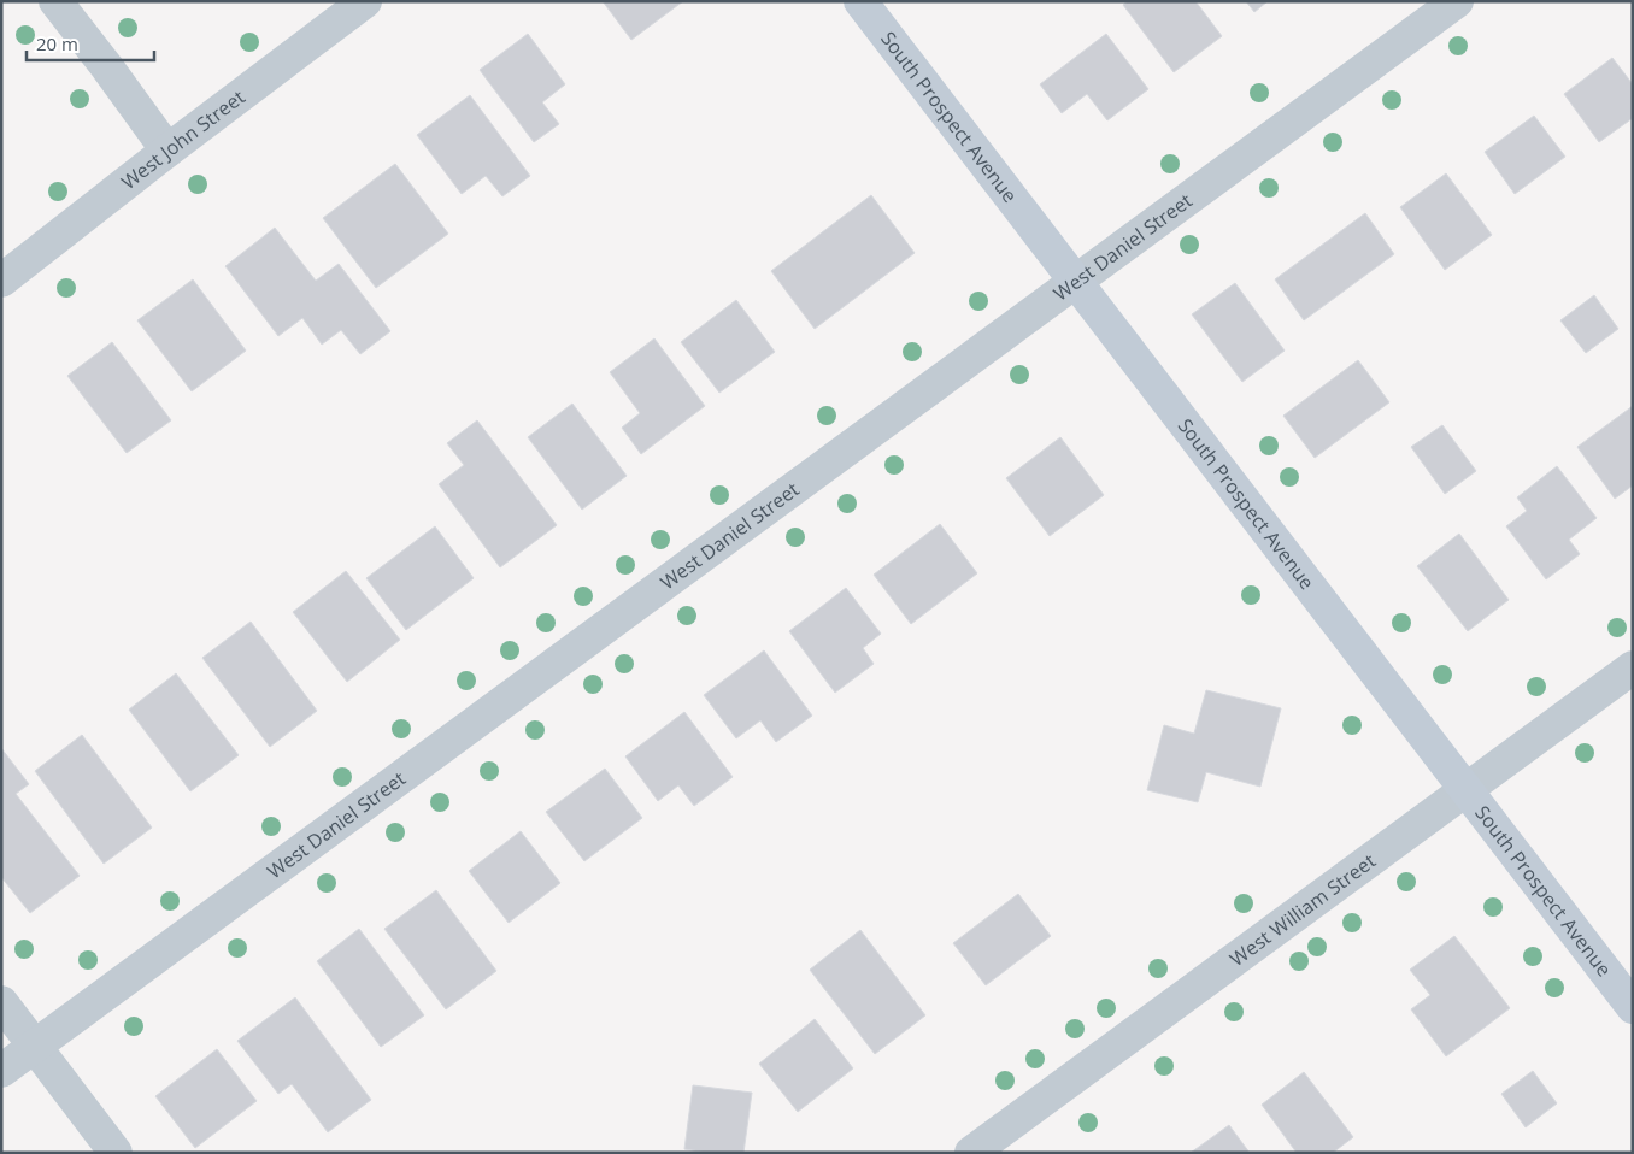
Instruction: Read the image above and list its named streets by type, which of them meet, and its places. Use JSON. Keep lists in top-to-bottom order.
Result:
{
  "streets": {
    "main road": ["South Prospect Avenue"],
    "street": ["West John Street", "West Daniel Street", "West William Street"]
  },
  "crossings": [
    ["South Prospect Avenue", "West Daniel Street"],
    ["South Prospect Avenue", "West William Street"]
  ],
  "scale_bar": "20 m"
}
